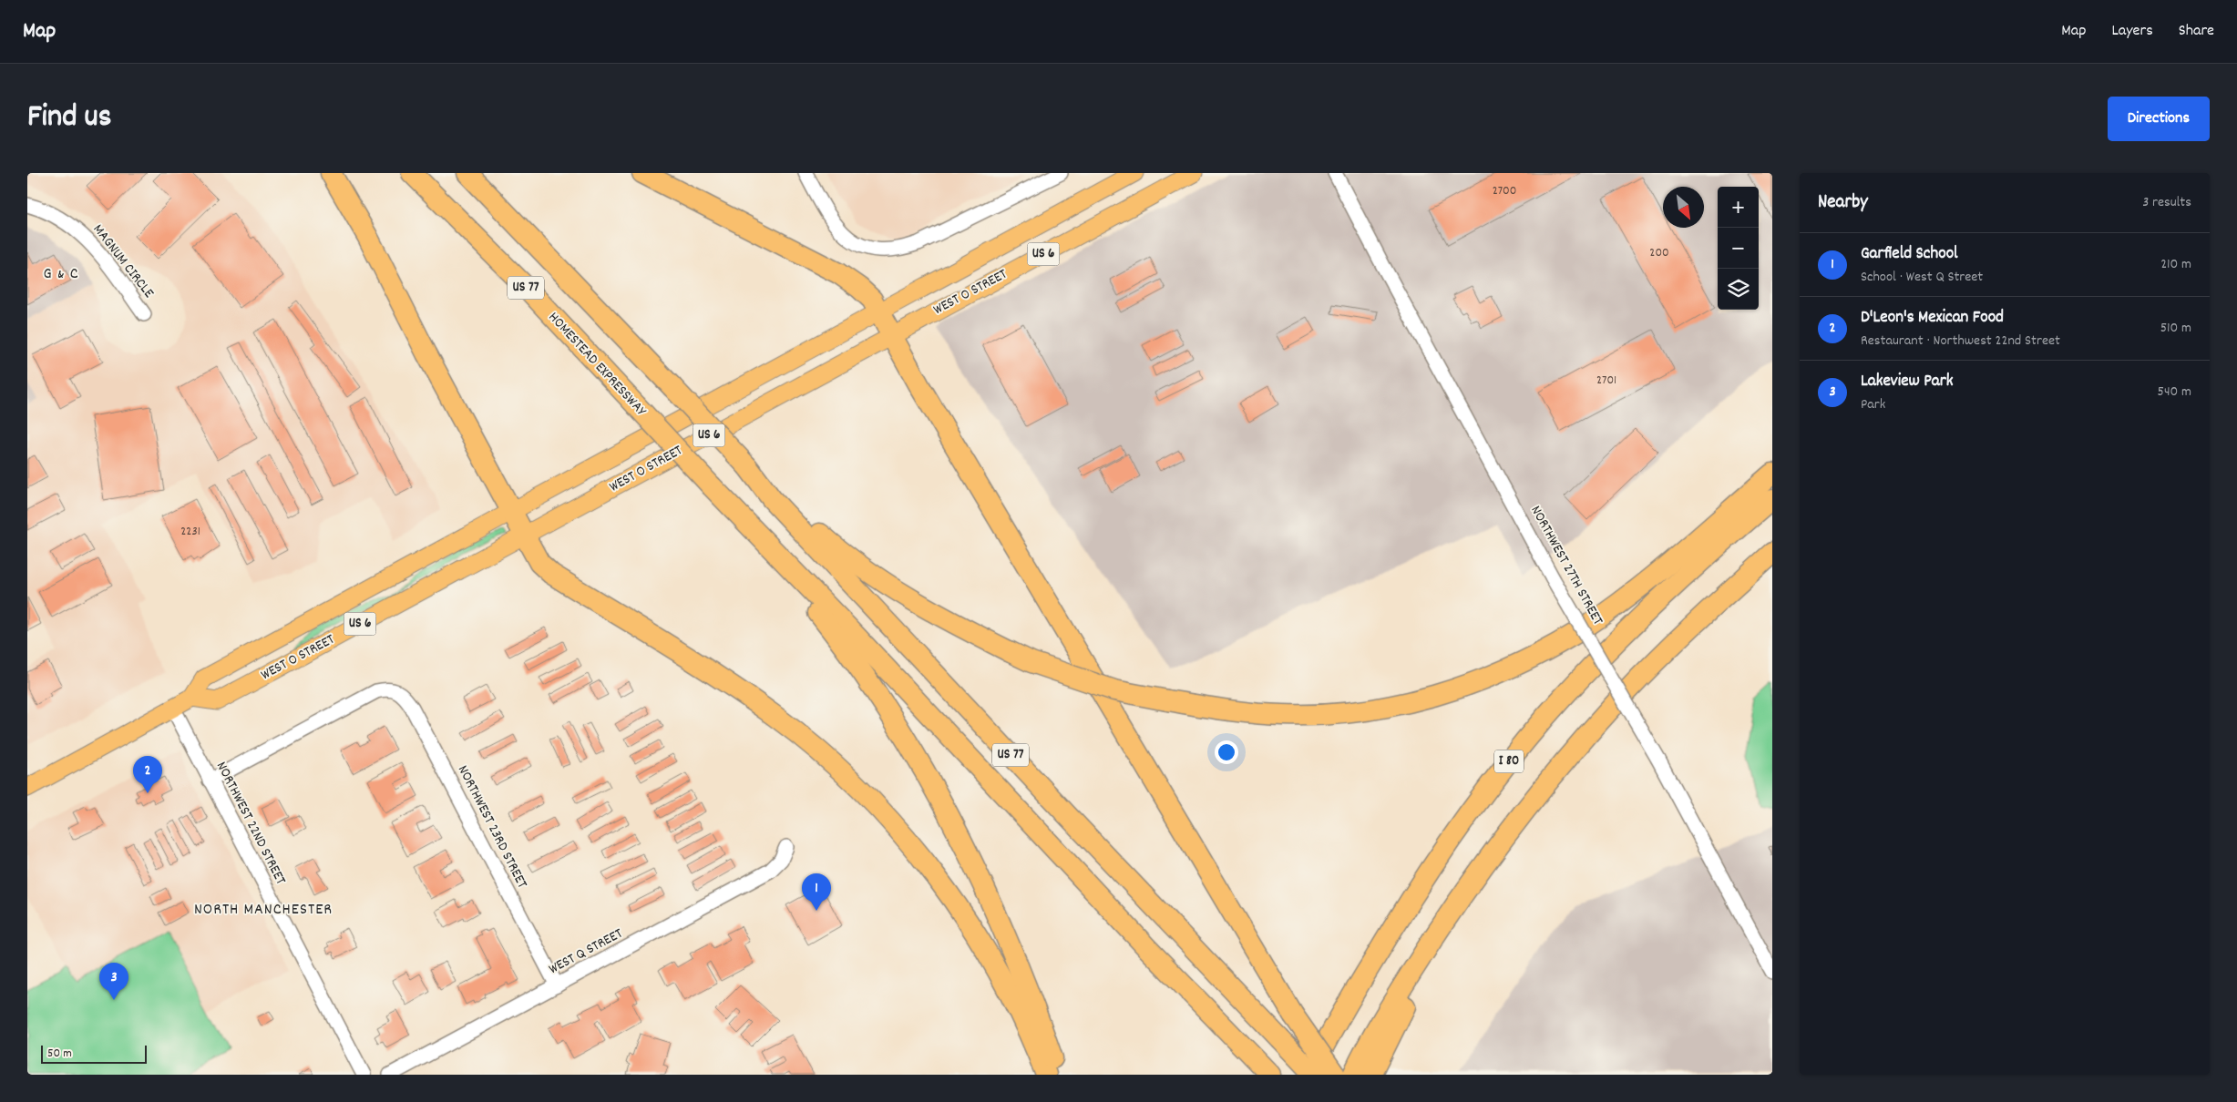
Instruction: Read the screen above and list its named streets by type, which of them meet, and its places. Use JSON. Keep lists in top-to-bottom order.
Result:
{
  "streets": {
    "highway": ["US 77", "HOMESTEAD EXPRESSWAY", "I 80"],
    "main road": ["US 6", "WEST O STREET"],
    "street": [
      "MAGNUM CIRCLE",
      "NORTHWEST 27TH STREET",
      "NORTHWEST 22ND STREET",
      "NORTHWEST 23RD STREET",
      "WEST Q STREET"
    ]
  },
  "crossings": [
    ["US 77", "HOMESTEAD EXPRESSWAY"],
    ["NORTHWEST 22ND STREET", "NORTHWEST 23RD STREET"],
    ["NORTHWEST 23RD STREET", "WEST Q STREET"]
  ],
  "districts": ["G & C", "NORTH MANCHESTER"],
  "house_numbers": [
    "2700",
    "200",
    "2701",
    "2231"
  ],
  "scale_bar": "50 m",
  "north": "bottom right",
  "page": {
    "header": "Map",
    "nav": ["Map", "Layers", "Share"],
    "title": "Find us",
    "buttons": "Directions",
    "heading": ["Nearby", "3 results"],
    "map_buttons": ["+", "−"],
    "list": [
      {
        "mark": "1",
        "name": "Garfield School",
        "note": "School · West Q Street",
        "value": "210 m"
      },
      {
        "mark": "2",
        "name": "D'Leon's Mexican Food",
        "note": "Restaurant · Northwest 22nd Street",
        "value": "510 m"
      },
      {
        "mark": "3",
        "name": "Lakeview Park",
        "note": "Park",
        "value": "540 m"
      }
    ],
    "pins": ["2", "1", "3"],
    "scale": "50 m"
  }
}
